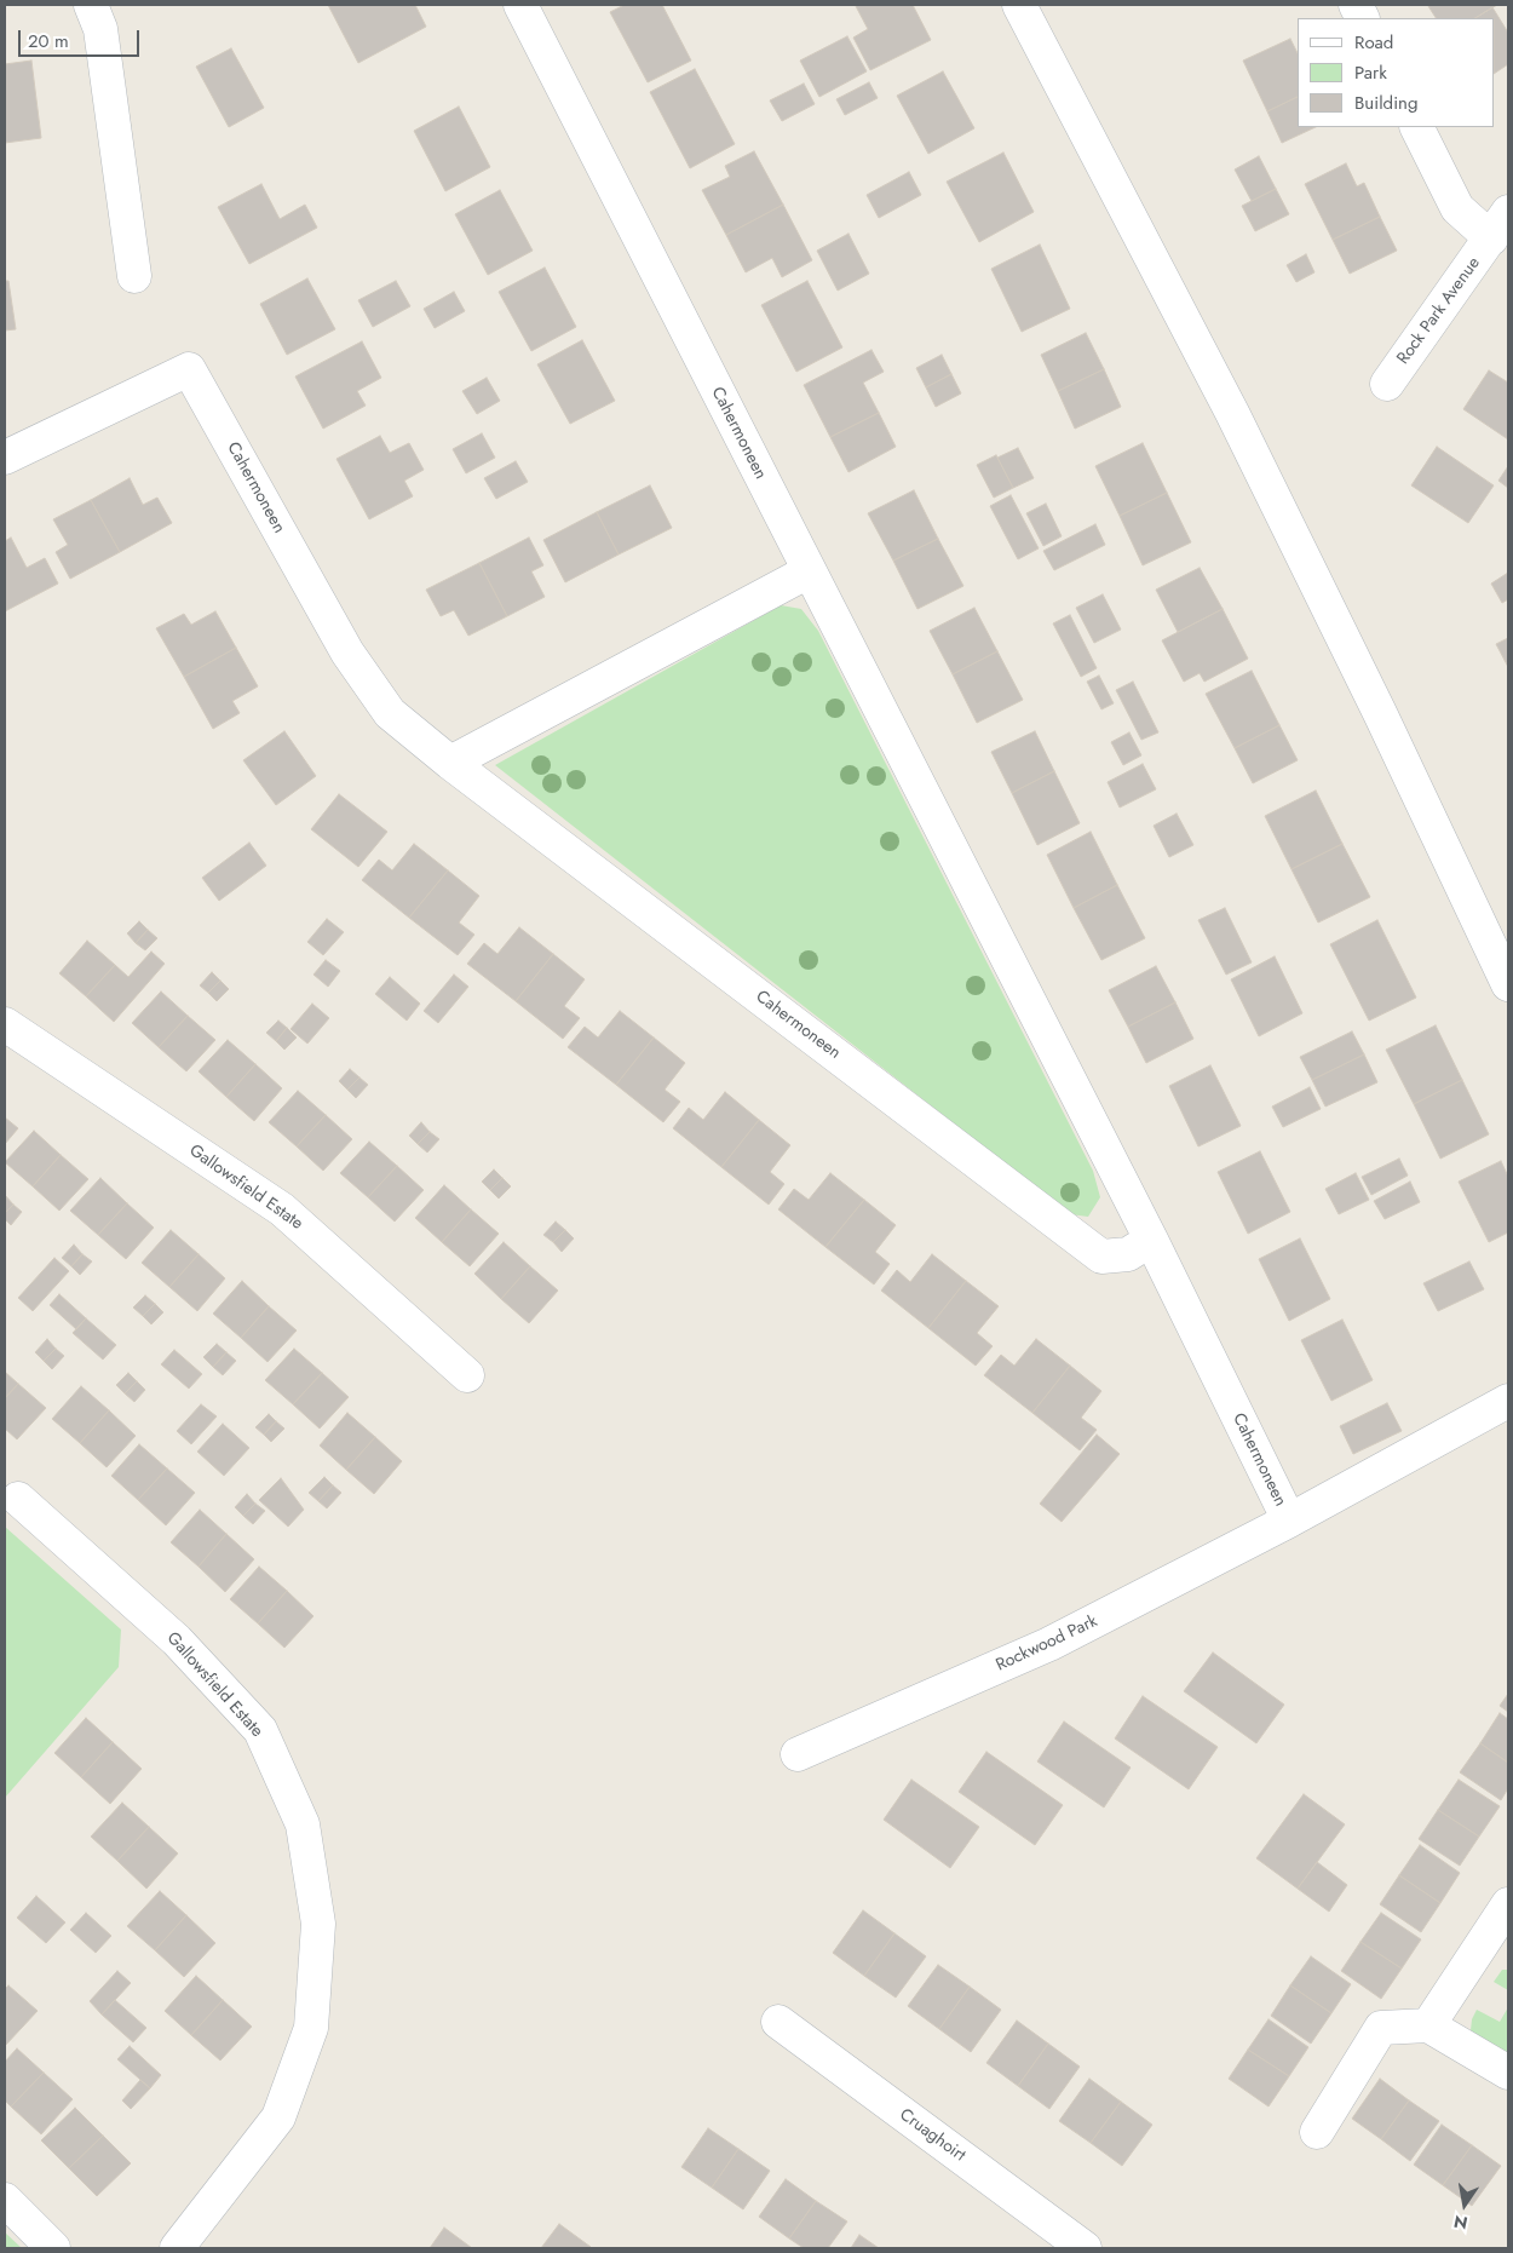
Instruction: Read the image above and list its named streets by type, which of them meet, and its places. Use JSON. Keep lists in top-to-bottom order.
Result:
{
  "streets": {
    "street": [
      "Rock Park Avenue",
      "Cahermoneen",
      "Gallowsfield Estate",
      "Rockwood Park",
      "Cruaghoirt"
    ]
  },
  "crossings": [
    ["Cahermoneen", "Rockwood Park"]
  ],
  "legend": ["Road", "Park", "Building"],
  "scale_bar": "20 m",
  "north": "bottom"
}
